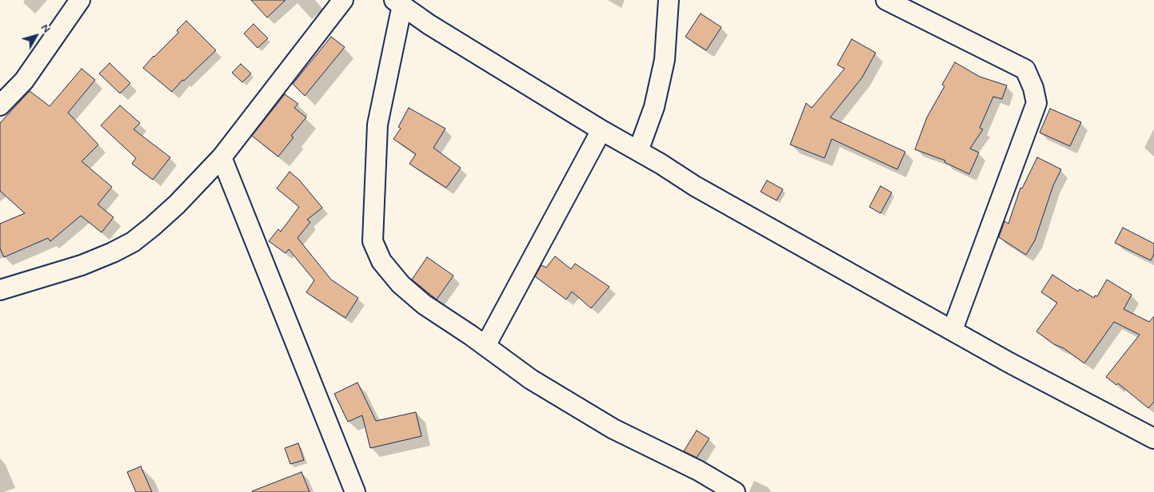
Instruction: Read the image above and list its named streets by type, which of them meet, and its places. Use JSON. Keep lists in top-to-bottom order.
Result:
{
  "north": "top right"
}
